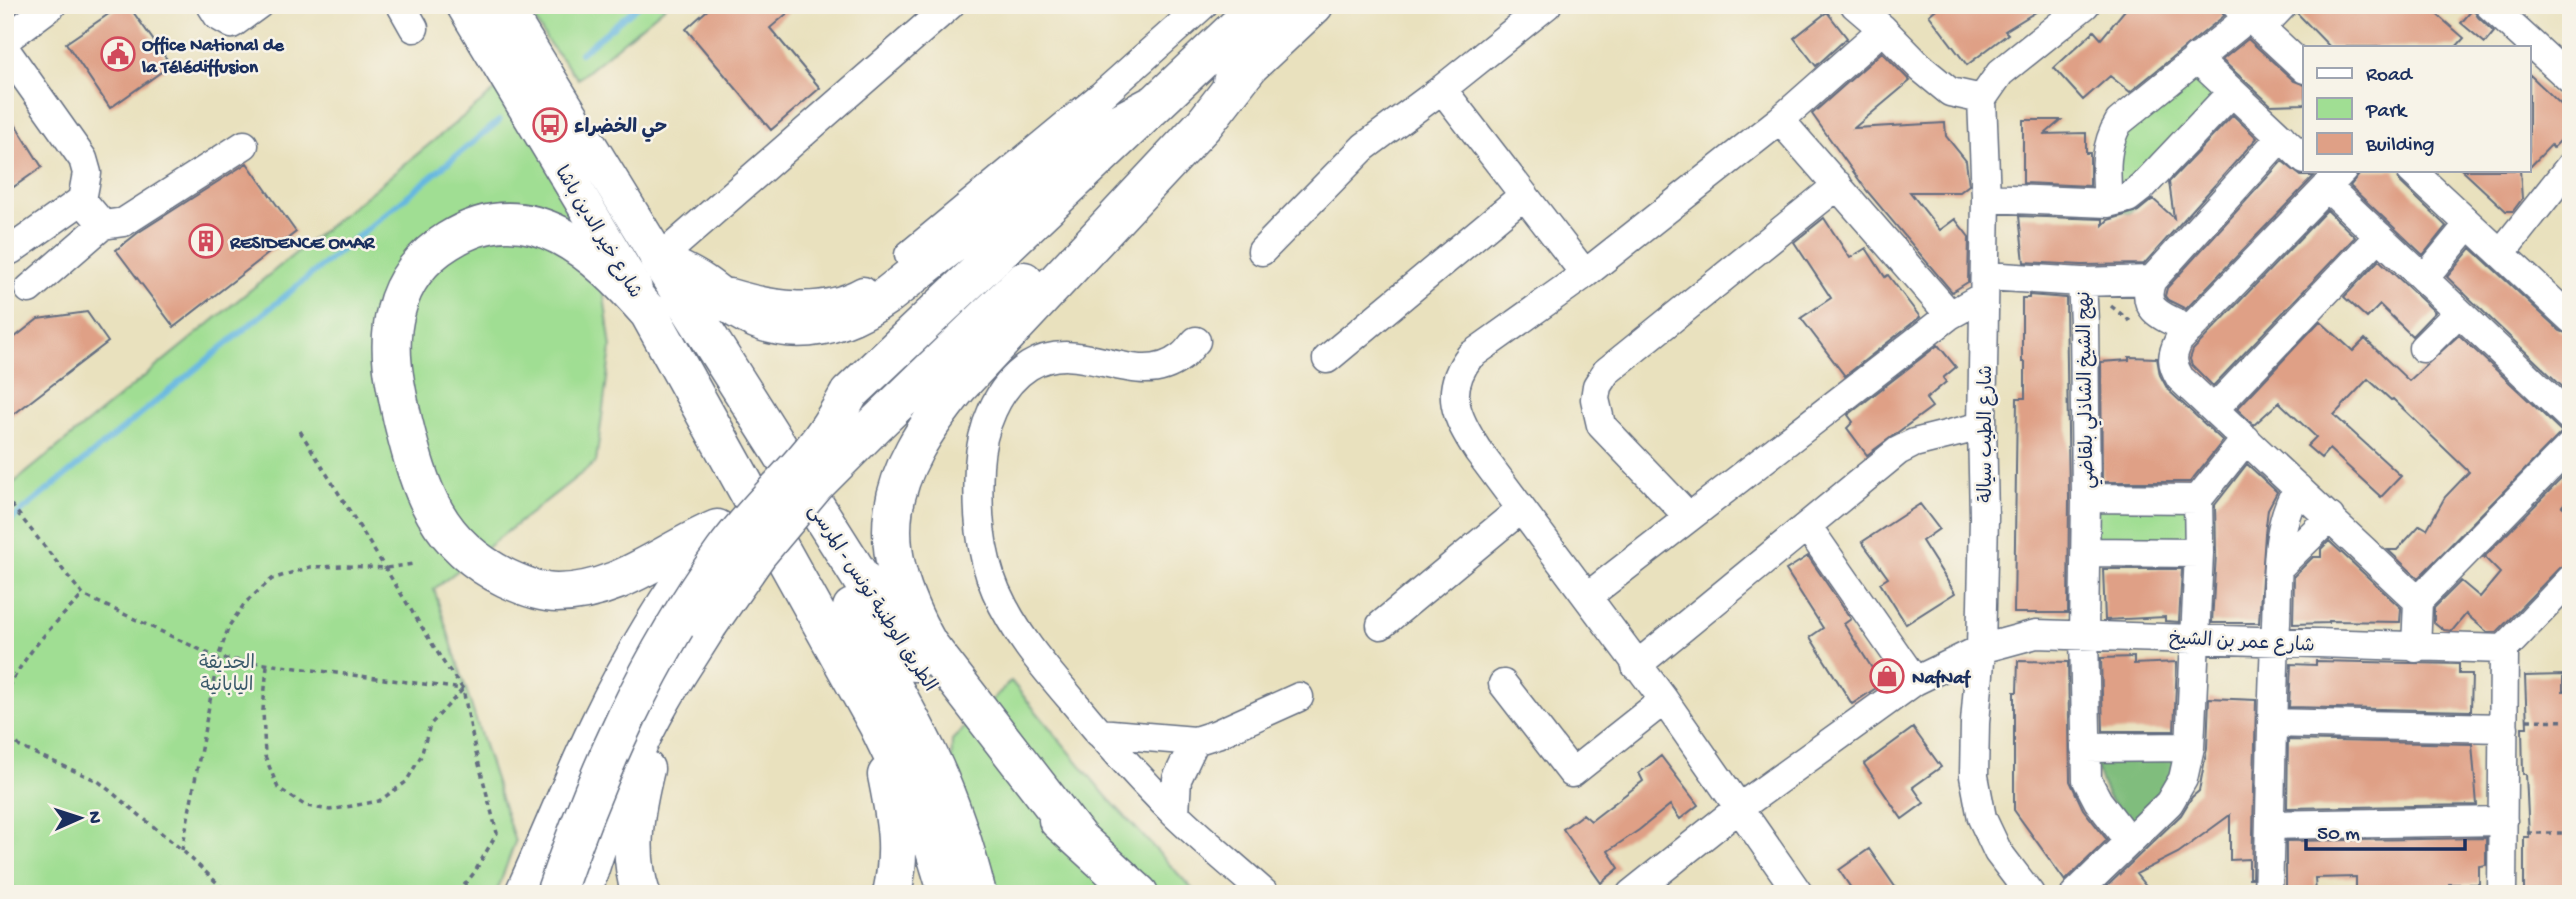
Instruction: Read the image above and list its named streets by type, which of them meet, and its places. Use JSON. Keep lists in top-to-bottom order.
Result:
{
  "streets": {
    "highway": ["الطريق الوطنية تونس - المرسى"],
    "main road": ["شارع خير الدين باشا"],
    "street": ["نهج الشيخ الشاذلي بلقاضي", "شارع الطيب سيالة", "شارع عمر بن الشيخ"]
  },
  "crossings": [
    ["شارع خير الدين باشا", "الطريق الوطنية تونس - المرسى"],
    ["نهج الشيخ الشاذلي بلقاضي", "شارع عمر بن الشيخ"],
    ["شارع الطيب سيالة", "شارع عمر بن الشيخ"]
  ],
  "parks": ["الحديقة اليابانية"],
  "places": {
    "public building": ["Office National de la Télédiffusion"],
    "bus stop": ["حي الخضراء"],
    "building": ["RESIDENCE OMAR"],
    "shop": ["NafNaf"]
  },
  "legend": ["Road", "Park", "Building"],
  "scale_bar": "50 m",
  "north": "right"
}
